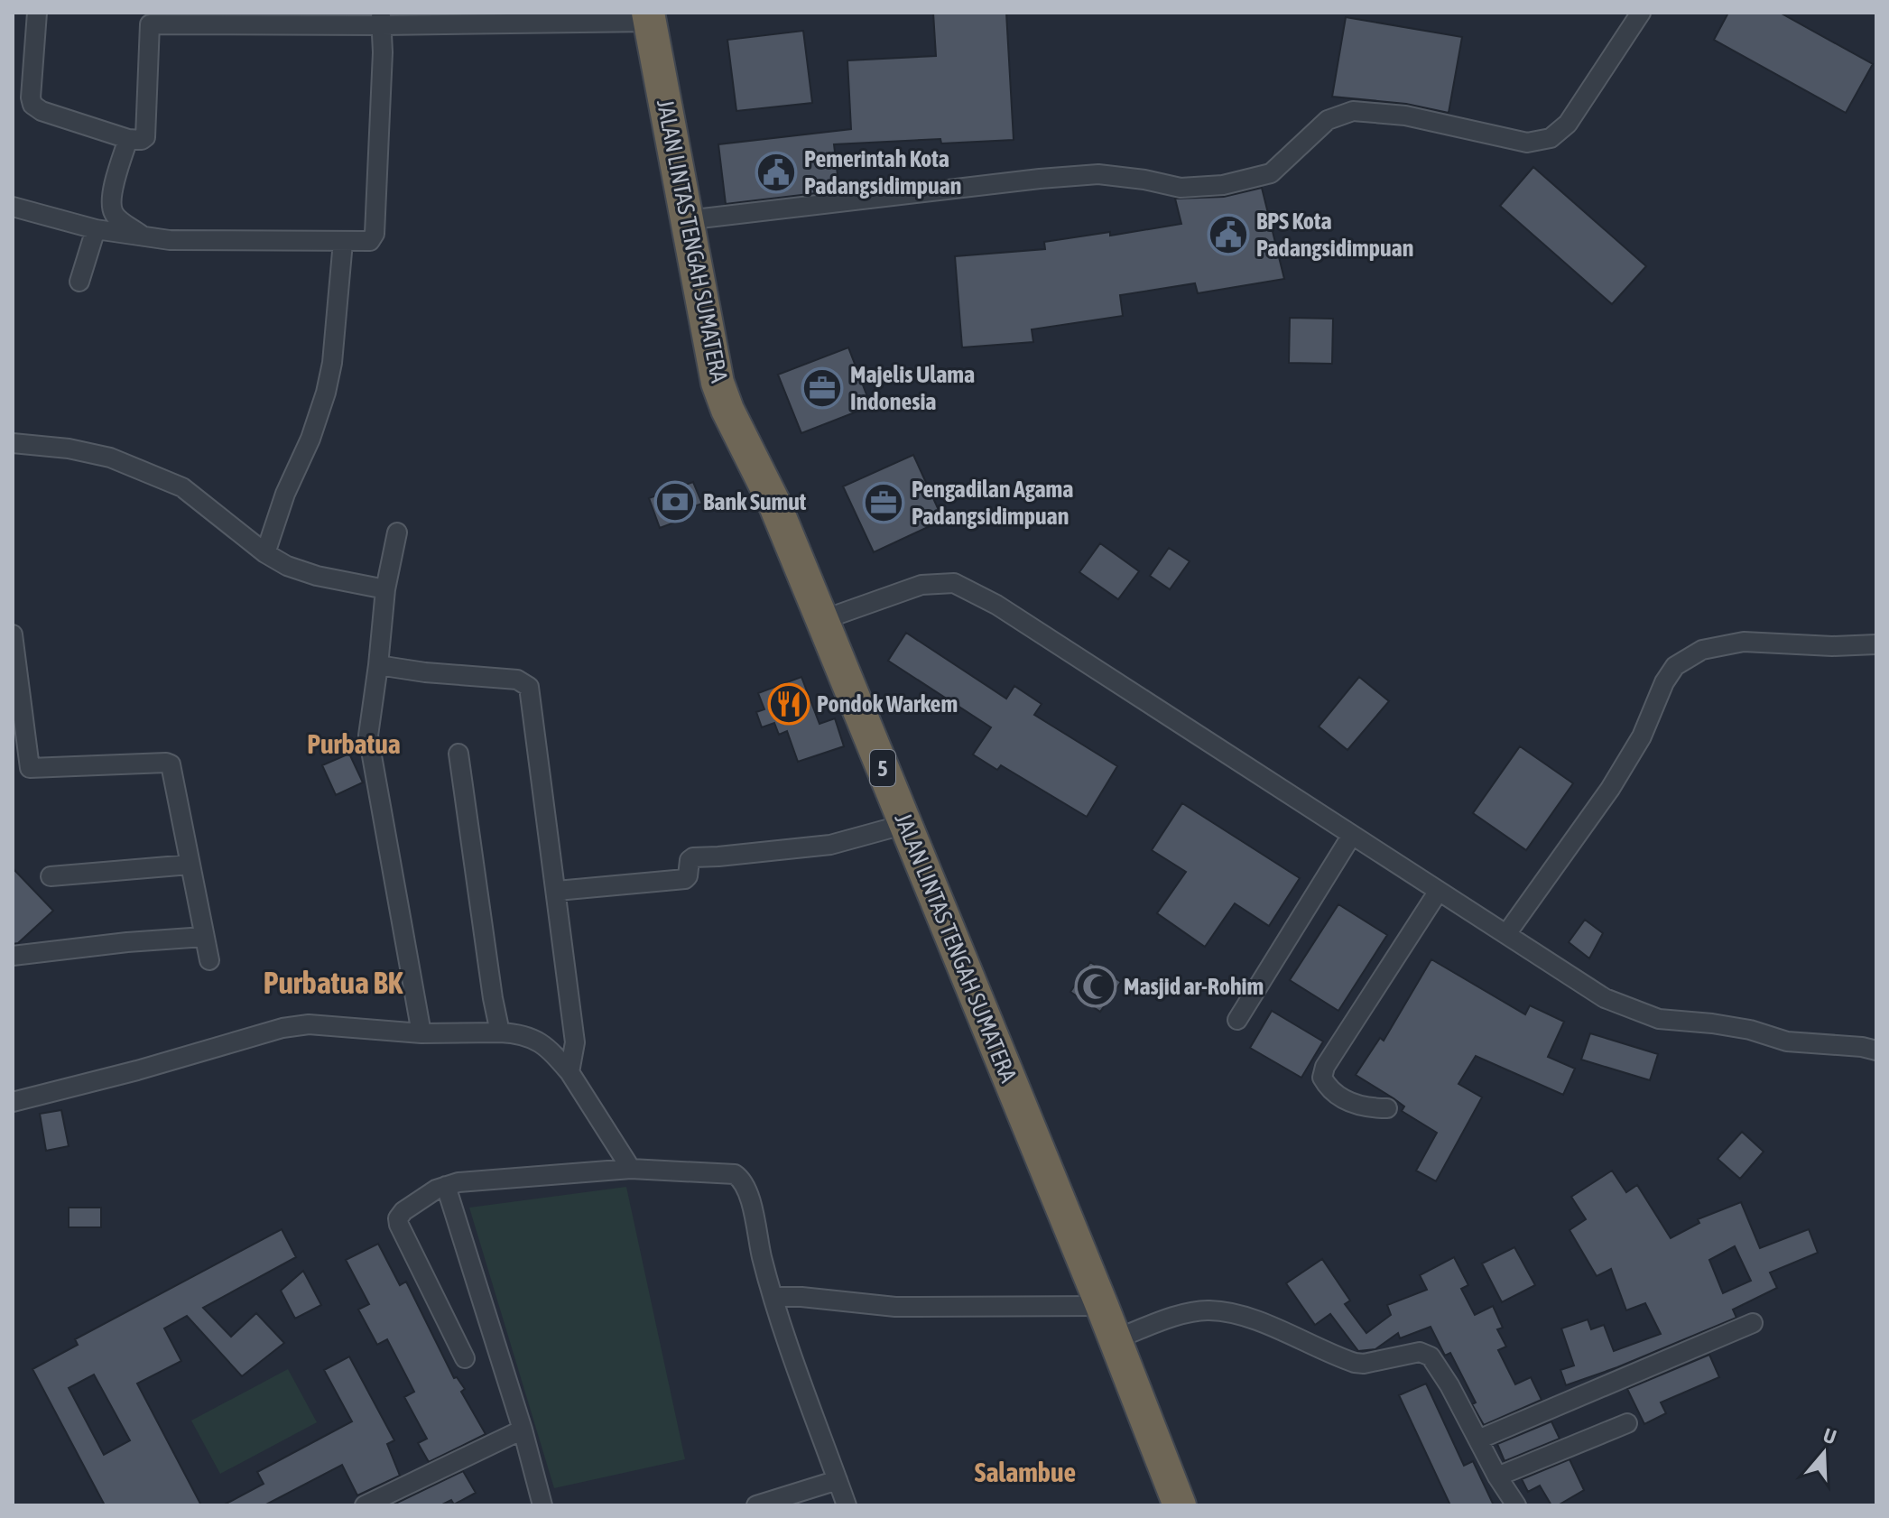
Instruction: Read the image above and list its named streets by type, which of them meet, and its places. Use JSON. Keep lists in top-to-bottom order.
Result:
{
  "streets": {
    "highway": ["JALAN LINTAS TENGAH SUMATERA", "5"]
  },
  "districts": ["Purbatua", "Purbatua BK", "Salambue"],
  "places": {
    "public building": ["Pemerintah Kota Padangsidimpuan", "BPS Kota Padangsidimpuan"],
    "office": ["Majelis Ulama Indonesia", "Pengadilan Agama Padangsidimpuan"],
    "bank": ["Bank Sumut"],
    "restaurant": ["Pondok Warkem"],
    "mosque": ["Masjid ar-Rohim"]
  },
  "north": "top"
}
